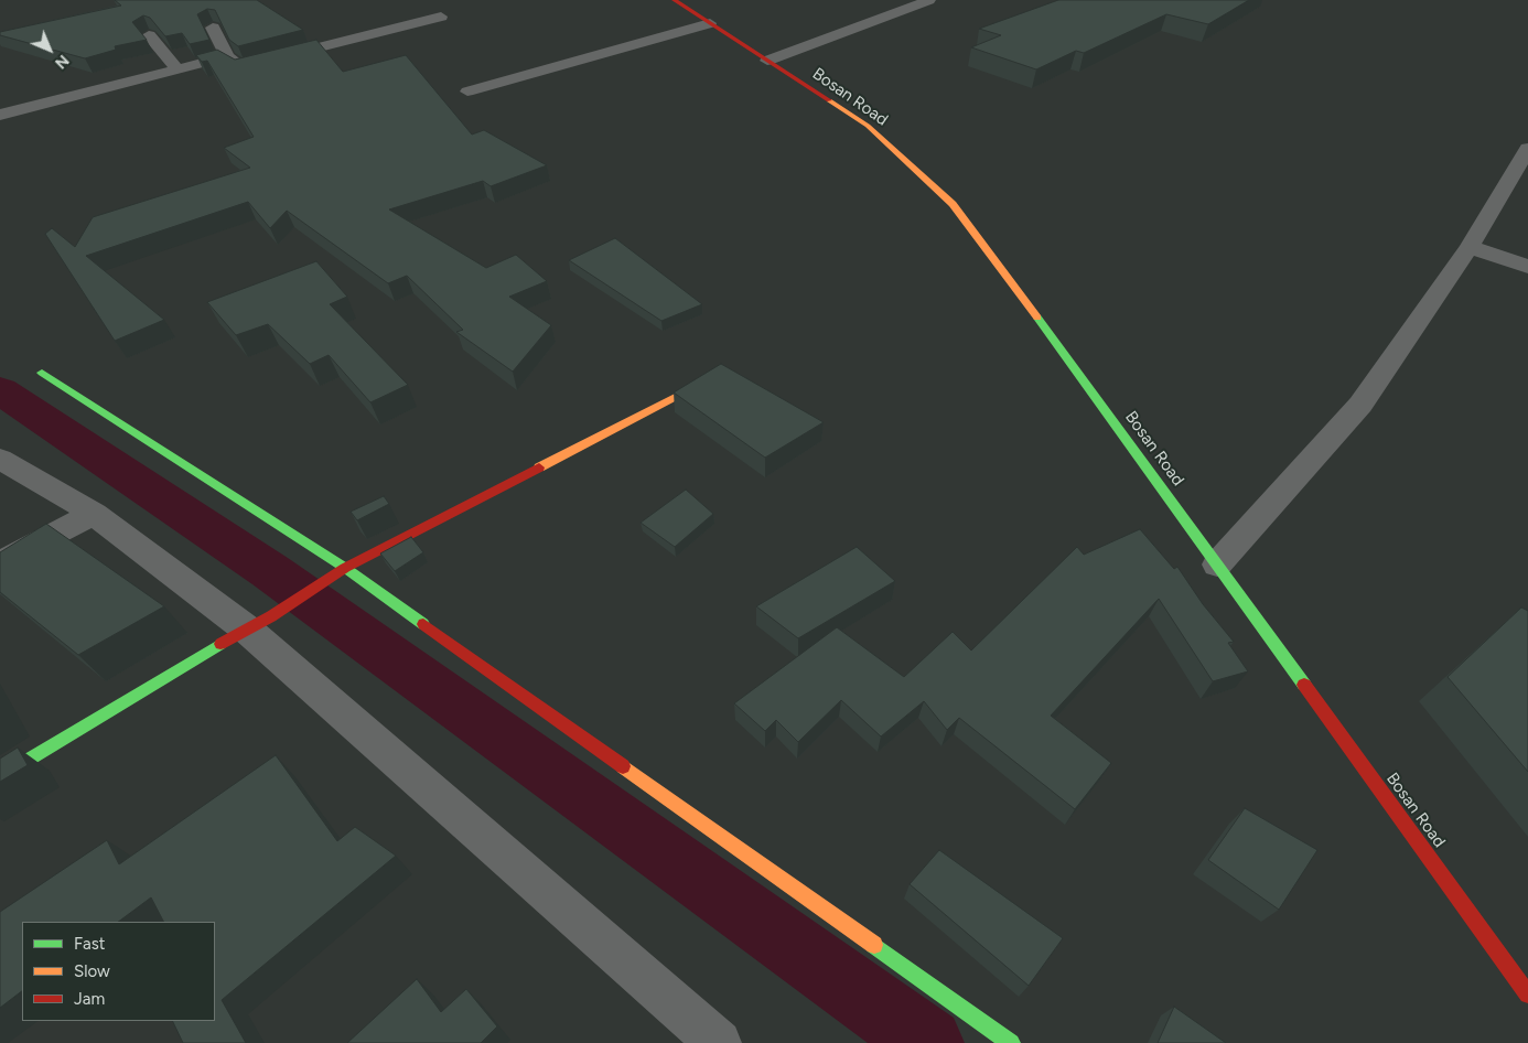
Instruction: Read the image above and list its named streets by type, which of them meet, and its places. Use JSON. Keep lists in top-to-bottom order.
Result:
{
  "streets": {
    "main road": ["Bosan Road"]
  },
  "legend": ["Fast", "Slow", "Jam"],
  "north": "bottom right"
}
